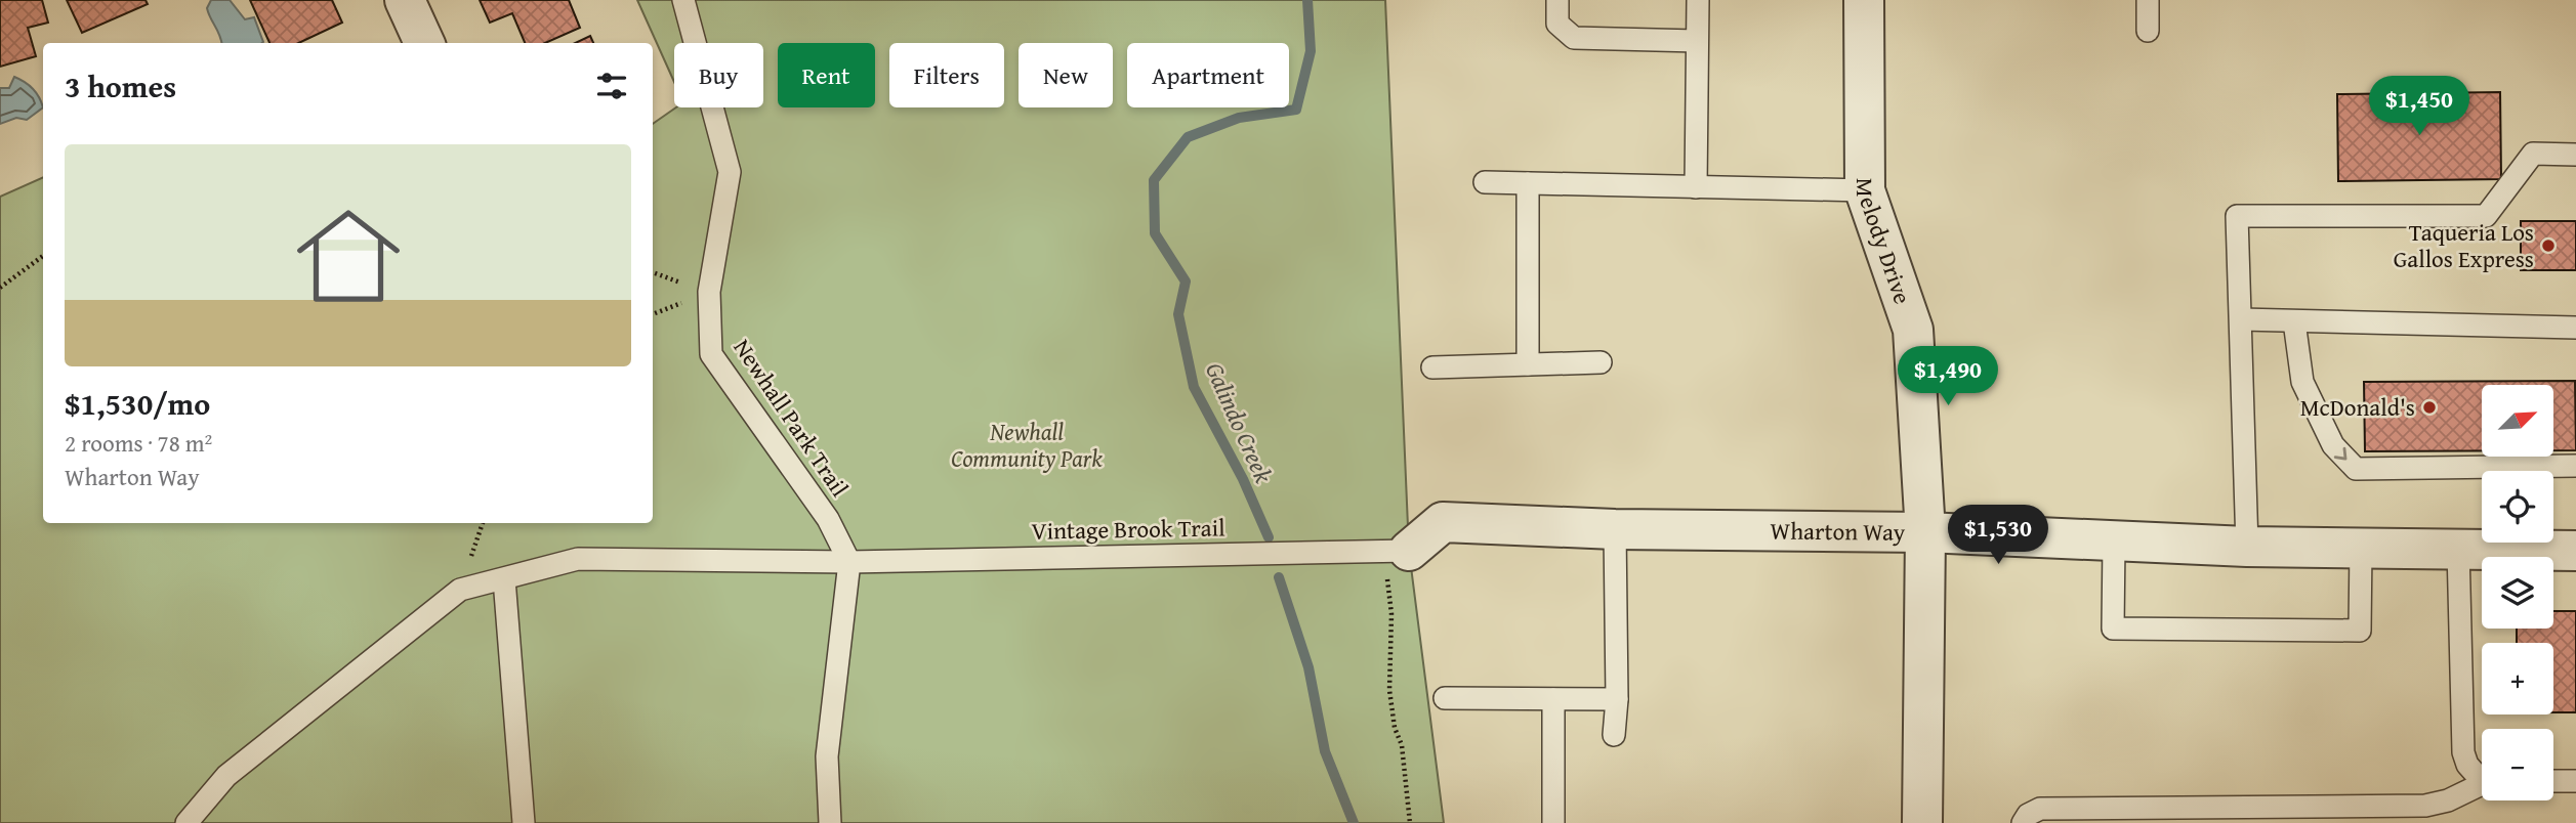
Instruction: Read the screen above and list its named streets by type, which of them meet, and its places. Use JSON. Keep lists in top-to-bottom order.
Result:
{
  "streets": {
    "street": ["Melody Drive", "Wharton Way"],
    "lane": ["Newhall Park Trail", "Vintage Brook Trail"]
  },
  "crossings": [
    ["Melody Drive", "Wharton Way"],
    ["Newhall Park Trail", "Vintage Brook Trail"],
    ["Vintage Brook Trail", "Wharton Way"]
  ],
  "water": ["Galindo Creek"],
  "parks": ["Newhall Community Park"],
  "places": ["Taqueria Los Gallos Express", "McDonald's"],
  "north": "top right",
  "page": {
    "chip": [
      "Buy",
      "Rent",
      "Filters",
      "New",
      "Apartment"
    ],
    "heading": "3 homes",
    "price": ["$1,450", "$1,490", "$1,530"],
    "list": [
      {
        "name": "$1,530/mo",
        "note": "2 rooms · 78 m² · Wharton Way"
      }
    ],
    "map_buttons": ["+", "−"]
  }
}
